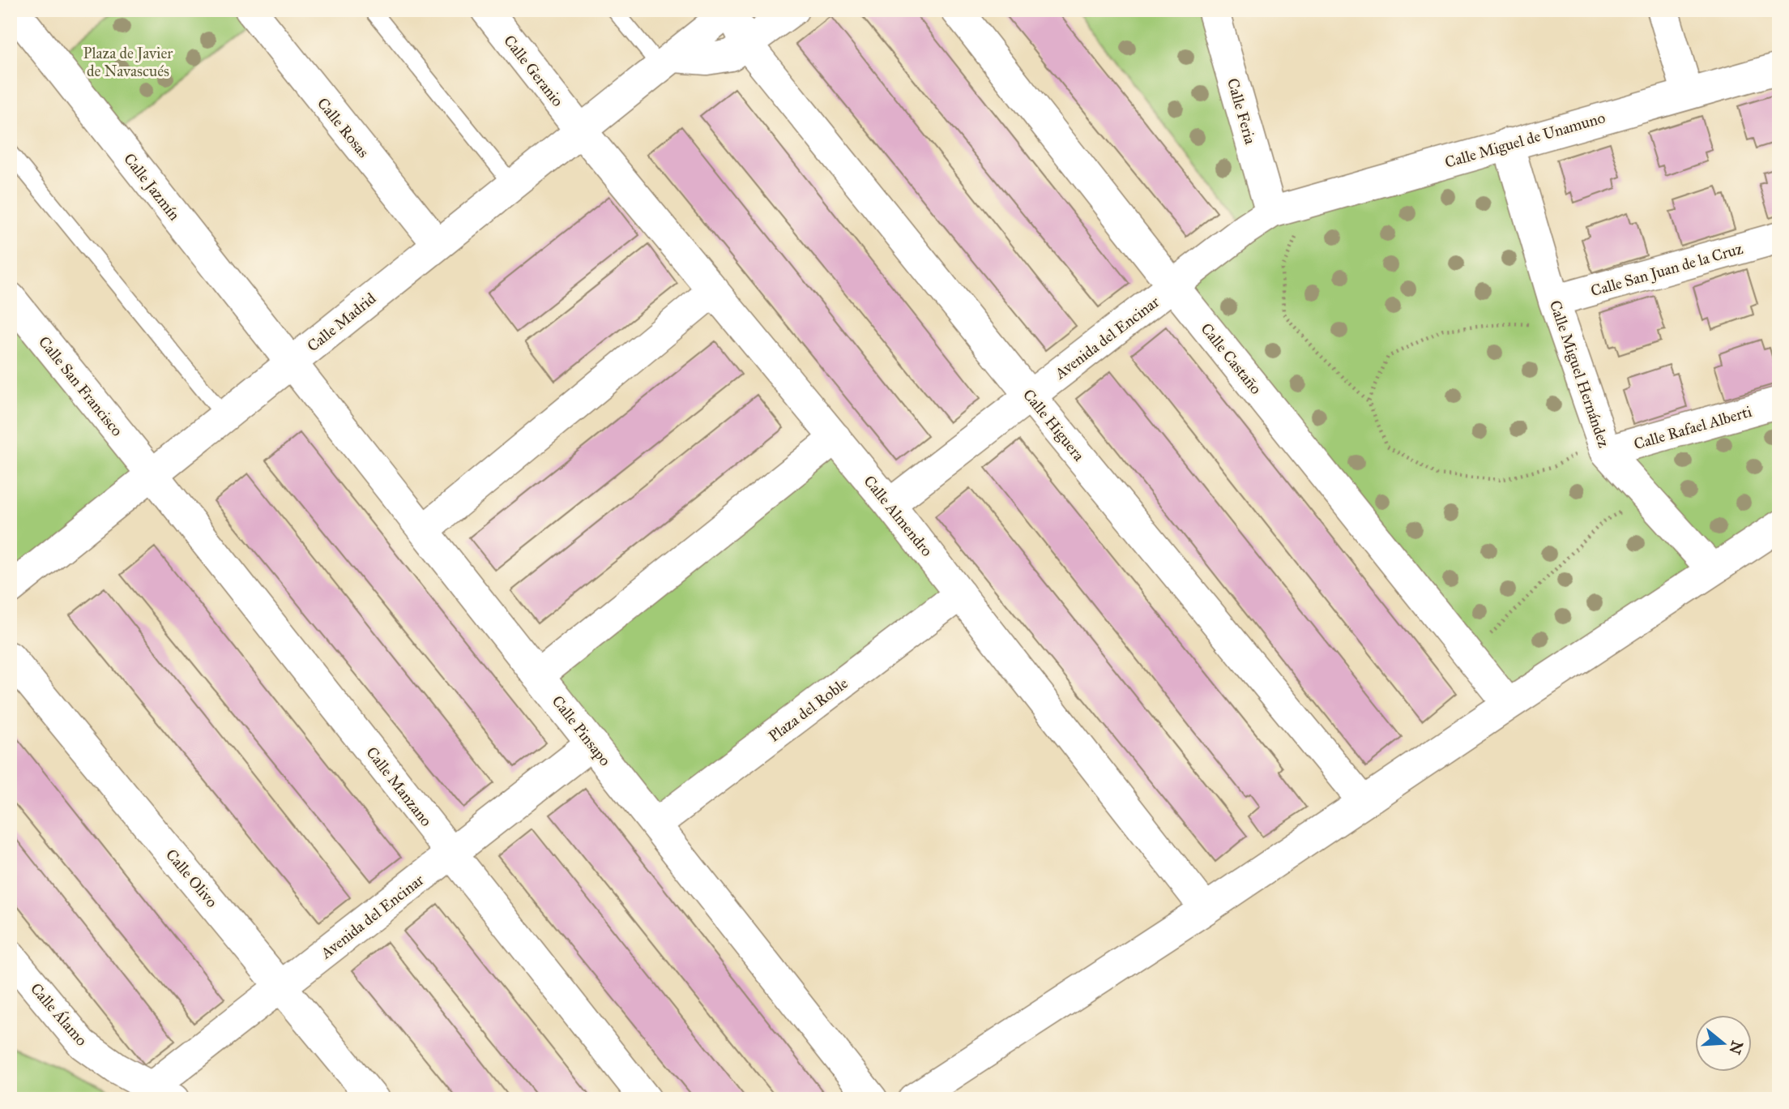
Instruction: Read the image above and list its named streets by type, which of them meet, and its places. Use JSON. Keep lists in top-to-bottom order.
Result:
{
  "streets": {
    "street": [
      "Calle Geranio",
      "Calle Feria",
      "Calle Rosas",
      "Calle Miguel de Unamuno",
      "Calle Jazmín",
      "Calle San Juan de la Cruz",
      "Calle Madrid",
      "Avenida del Encinar",
      "Calle Castaño",
      "Calle Miguel Hernández",
      "Calle San Francisco",
      "Calle Higuera",
      "Calle Rafael Alberti",
      "Calle Almendro",
      "Plaza del Roble",
      "Calle Pinsapo",
      "Calle Manzano",
      "Calle Olivo",
      "Calle Álamo"
    ]
  },
  "crossings": [
    ["Calle Geranio", "Calle Madrid"],
    ["Calle Geranio", "Calle Almendro"],
    ["Calle Feria", "Calle Miguel de Unamuno"],
    ["Calle Feria", "Avenida del Encinar"],
    ["Calle Rosas", "Calle Madrid"],
    ["Calle Miguel de Unamuno", "Avenida del Encinar"],
    ["Calle Miguel de Unamuno", "Calle Miguel Hernández"],
    ["Calle Jazmín", "Calle Madrid"],
    ["Calle Jazmín", "Calle Pinsapo"],
    ["Calle San Juan de la Cruz", "Calle Miguel Hernández"],
    ["Calle Madrid", "Calle San Francisco"],
    ["Calle Madrid", "Calle Higuera"],
    ["Calle Madrid", "Calle Almendro"],
    ["Calle Madrid", "Calle Pinsapo"],
    ["Calle Madrid", "Calle Manzano"],
    ["Avenida del Encinar", "Calle Castaño"],
    ["Avenida del Encinar", "Calle Higuera"],
    ["Avenida del Encinar", "Calle Almendro"],
    ["Avenida del Encinar", "Calle Pinsapo"],
    ["Avenida del Encinar", "Calle Manzano"],
    ["Avenida del Encinar", "Calle Olivo"],
    ["Avenida del Encinar", "Calle Álamo"],
    ["Calle Miguel Hernández", "Calle Rafael Alberti"],
    ["Calle San Francisco", "Calle Manzano"],
    ["Calle Almendro", "Plaza del Roble"],
    ["Plaza del Roble", "Calle Pinsapo"]
  ],
  "parks": ["Plaza de Javier de Navascués"],
  "north": "right"
}
